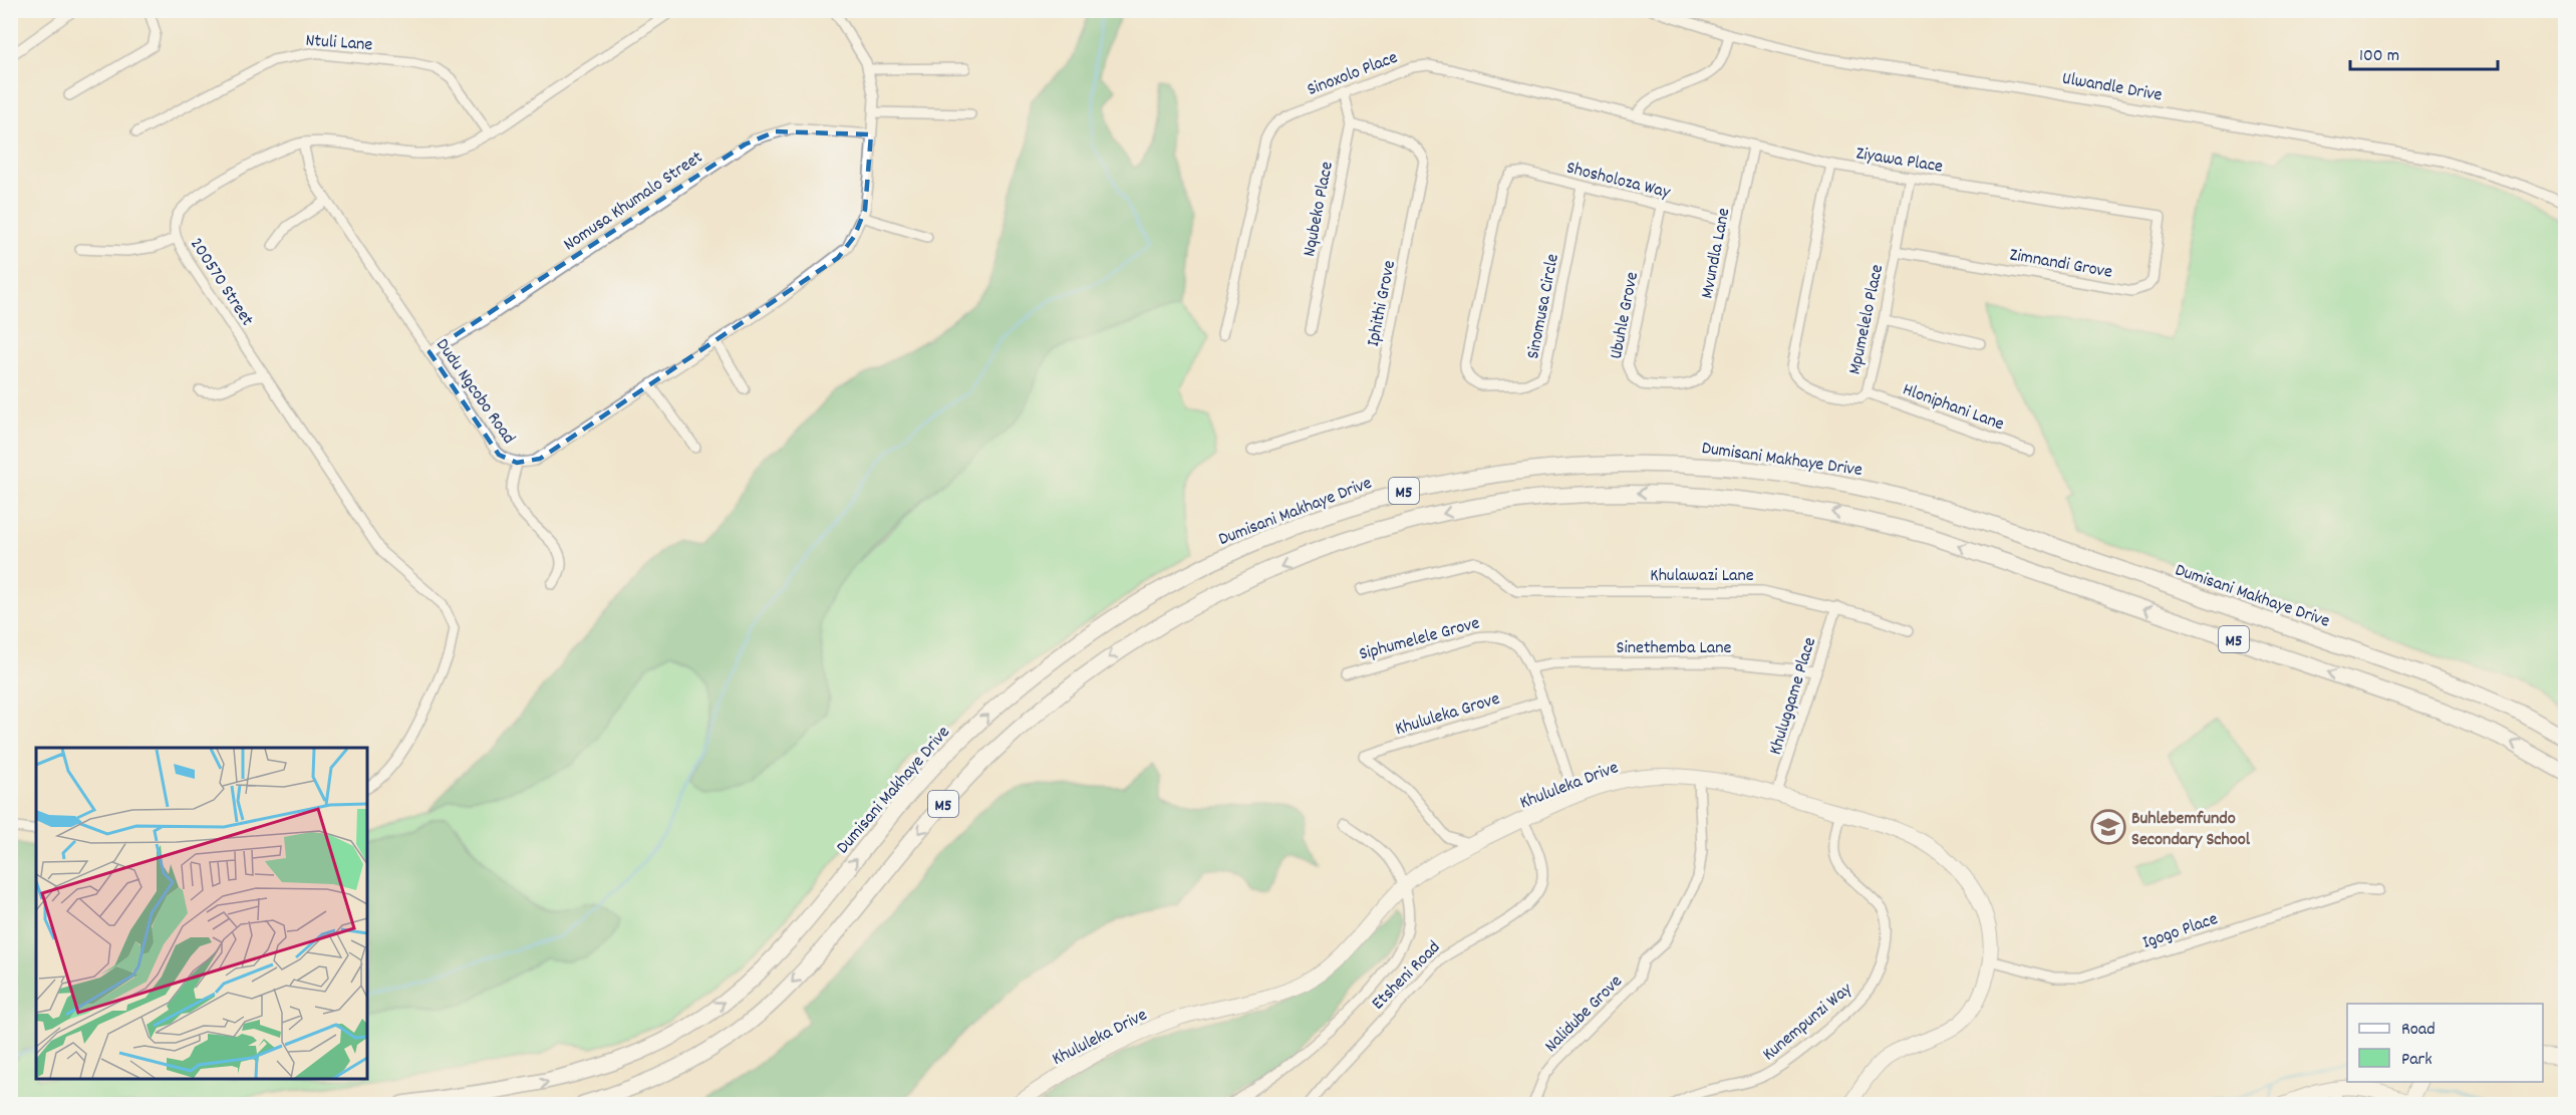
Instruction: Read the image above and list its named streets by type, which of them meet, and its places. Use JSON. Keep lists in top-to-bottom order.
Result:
{
  "streets": {
    "main road": ["Dumisani Makhaye Drive", "M5"],
    "street": [
      "Ntuli Lane",
      "Sinoxolo Place",
      "Ulwandle Drive",
      "Ziyawa Place",
      "Shosholoza Way",
      "Nomusa Khumalo Street",
      "Nqubeko Place",
      "Mvundla Lane",
      "Zimnandi Grove",
      "200570 Street",
      "Iphithi Grove",
      "Sinomusa Circle",
      "Ubuhle Grove",
      "Mpumelelo Place",
      "Dudu Ngcobo Road",
      "Hloniphani Lane",
      "Khulawazi Lane",
      "Siphumelele Grove",
      "Sinethemba Lane",
      "Khulugqame Place",
      "Khululeka Grove",
      "Khululeka Drive",
      "Igogo Place",
      "Etsheni Road",
      "Nalidube Grove",
      "Kunempunzi Way"
    ]
  },
  "crossings": [
    ["Ntuli Lane", "200570 Street"],
    ["Sinoxolo Place", "Ziyawa Place"],
    ["Sinoxolo Place", "Nqubeko Place"],
    ["Ziyawa Place", "Mvundla Lane"],
    ["Ziyawa Place", "Zimnandi Grove"],
    ["Ziyawa Place", "Mpumelelo Place"],
    ["Shosholoza Way", "Mvundla Lane"],
    ["Shosholoza Way", "Sinomusa Circle"],
    ["Shosholoza Way", "Ubuhle Grove"],
    ["Nomusa Khumalo Street", "Dudu Ngcobo Road"],
    ["Nqubeko Place", "Iphithi Grove"],
    ["Mvundla Lane", "Ubuhle Grove"],
    ["Zimnandi Grove", "Mpumelelo Place"],
    ["200570 Street", "Dudu Ngcobo Road"],
    ["Mpumelelo Place", "Hloniphani Lane"],
    ["Khulawazi Lane", "Khulugqame Place"],
    ["Siphumelele Grove", "Sinethemba Lane"],
    ["Siphumelele Grove", "Khululeka Grove"],
    ["Siphumelele Grove", "Khululeka Drive"],
    ["Sinethemba Lane", "Khulugqame Place"],
    ["Khulugqame Place", "Khululeka Drive"],
    ["Khululeka Grove", "Khululeka Drive"],
    ["Khululeka Drive", "Igogo Place"],
    ["Khululeka Drive", "Etsheni Road"],
    ["Khululeka Drive", "Nalidube Grove"],
    ["Khululeka Drive", "Kunempunzi Way"]
  ],
  "one_way": ["Dumisani Makhaye Drive"],
  "places": {
    "school or university": ["Buhlebemfundo Secondary School"]
  },
  "legend": ["Road", "Park"],
  "scale_bar": "100 m"
}
